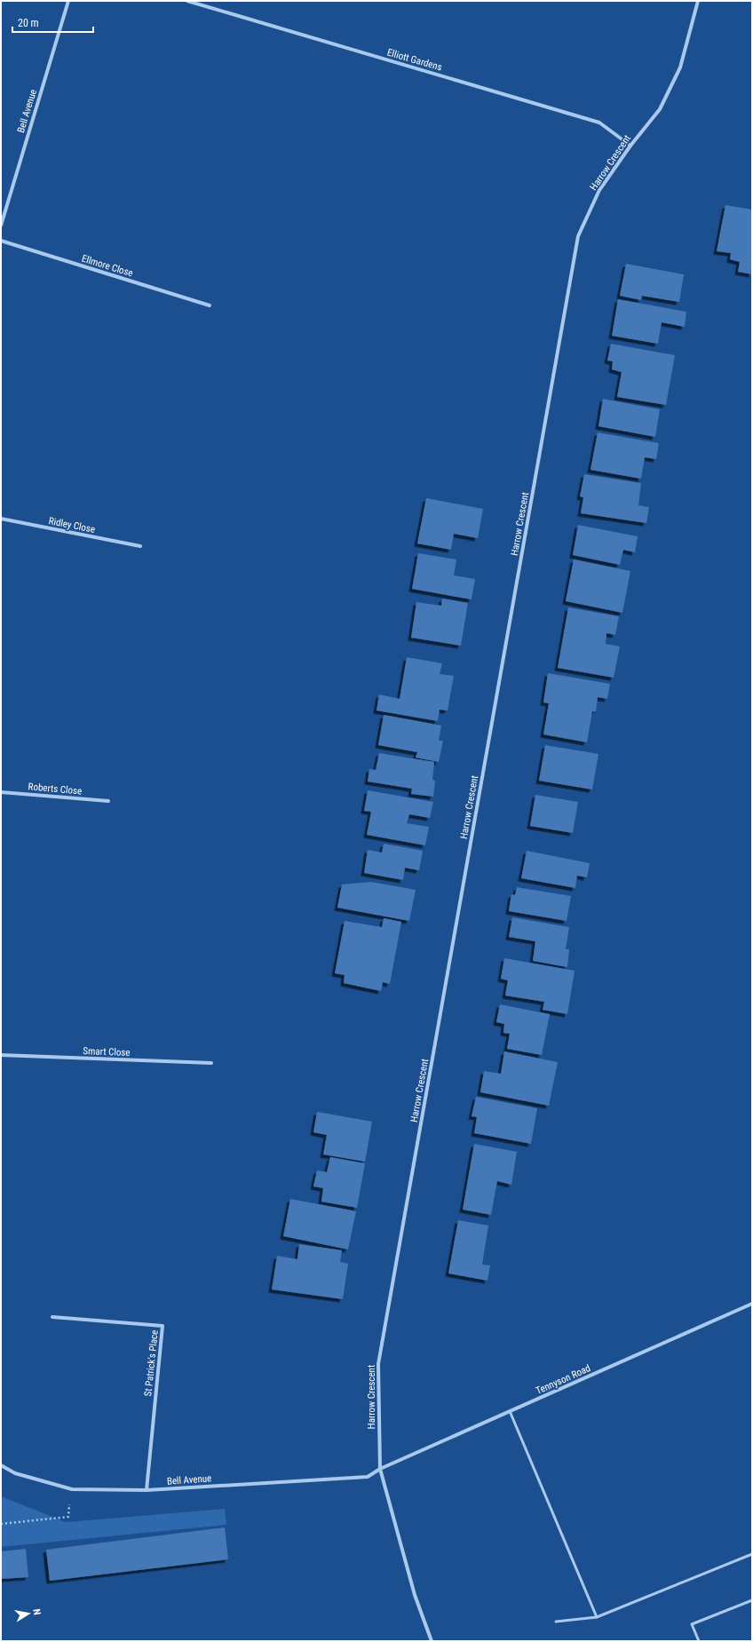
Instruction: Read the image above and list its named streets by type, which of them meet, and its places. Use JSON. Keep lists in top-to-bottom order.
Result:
{
  "streets": {
    "street": [
      "Elliott Gardens",
      "Bell Avenue",
      "Harrow Crescent",
      "Ellmore Close",
      "Ridley Close",
      "Roberts Close",
      "Smart Close",
      "St Patrick's Place",
      "Tennyson Road"
    ]
  },
  "crossings": [
    ["Elliott Gardens", "Harrow Crescent"],
    ["Bell Avenue", "Harrow Crescent"],
    ["Bell Avenue", "St Patrick's Place"],
    ["Bell Avenue", "Tennyson Road"],
    ["Harrow Crescent", "Tennyson Road"]
  ],
  "scale_bar": "20 m",
  "north": "right"
}
